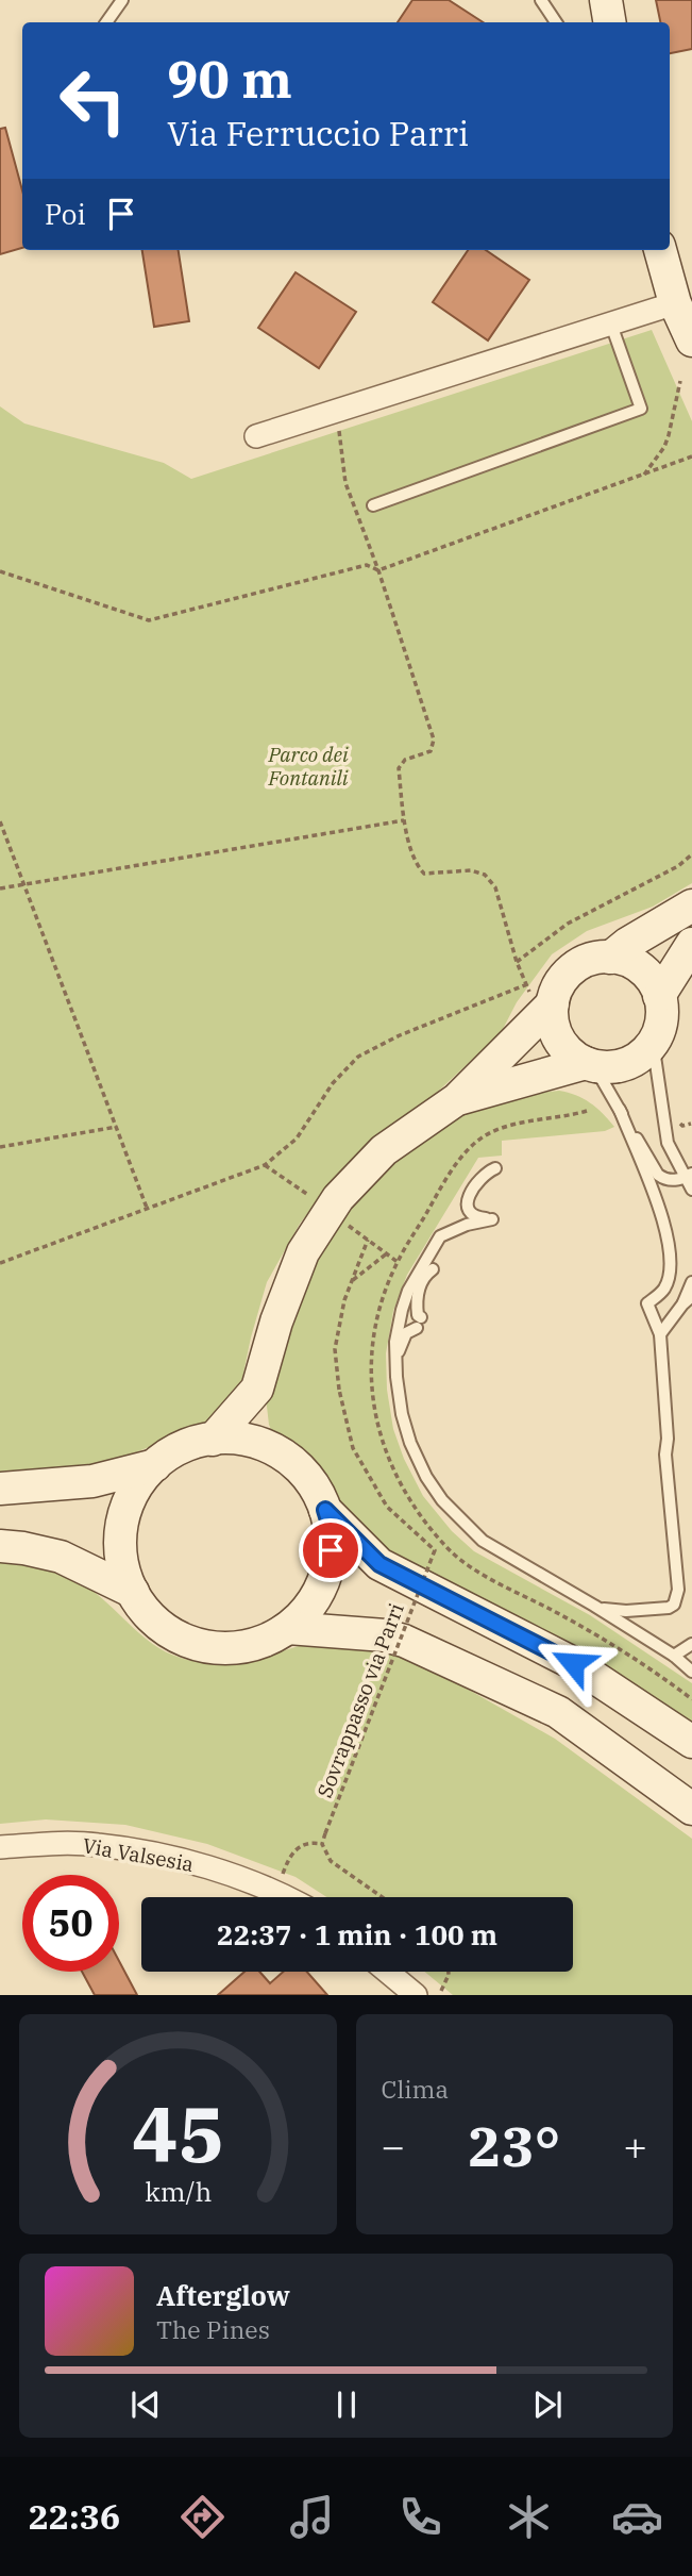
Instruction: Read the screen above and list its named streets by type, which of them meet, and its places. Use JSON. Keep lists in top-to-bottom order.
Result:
{
  "streets": {
    "street": ["Via Valsesia"],
    "path": ["Sovrappasso via Parri"]
  },
  "parks": ["Parco dei Fontanili"],
  "page": {
    "turn": ["90 m", "Via Ferruccio Parri"],
    "then": "Poi",
    "limit": "50",
    "trip": "22:37 · 1 min · 100 m",
    "tile": "Clima",
    "heat": ["−", "23°", "+"],
    "song": ["Afterglow", "The Pines"],
    "tabs": "22:36",
    "gauge": ["45", "km/h"]
  }
}
